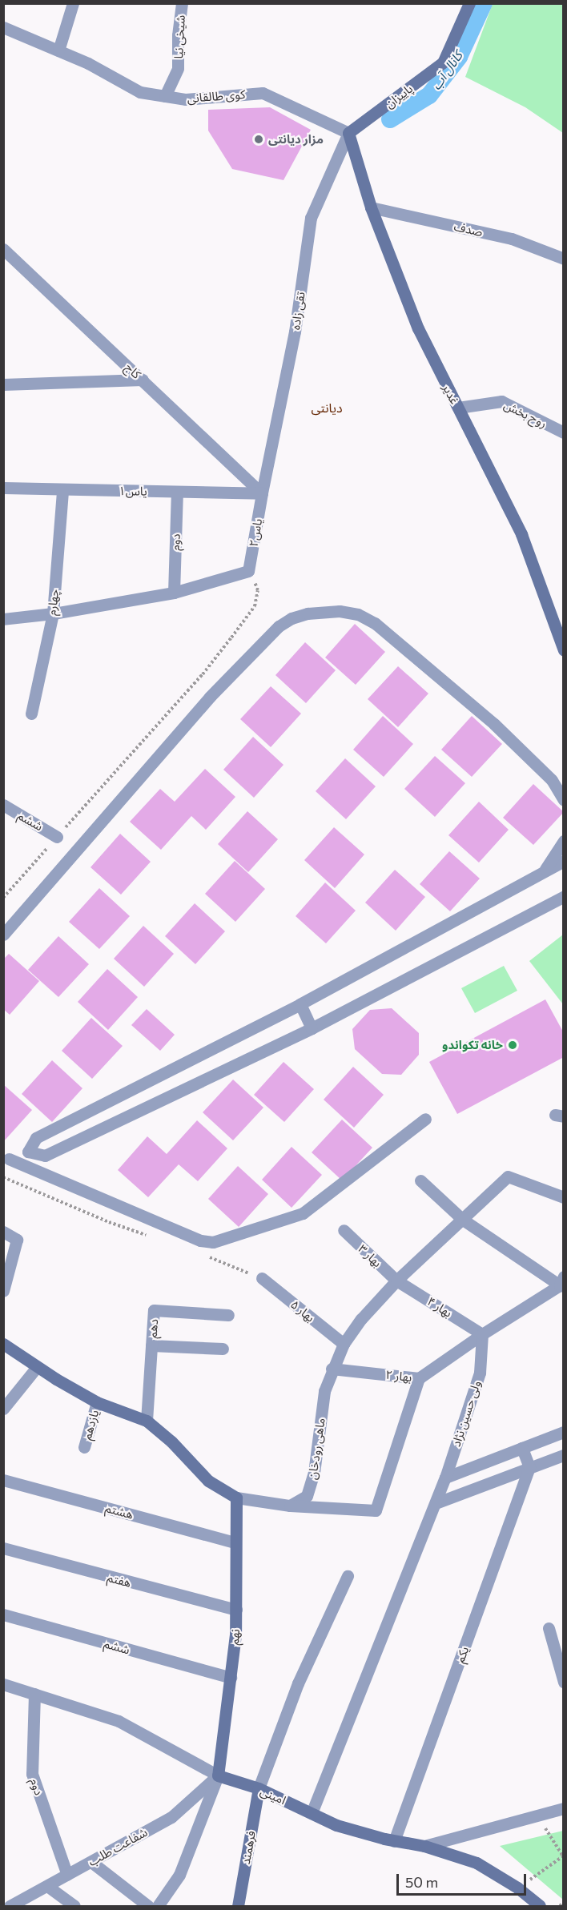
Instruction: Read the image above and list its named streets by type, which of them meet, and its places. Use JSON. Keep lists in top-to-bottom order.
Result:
{
  "streets": {
    "main road": [
      "پاییزان",
      "غدیر",
      "نهم",
      "امینی",
      "فرهمند"
    ],
    "street": [
      "شیخی نیا",
      "کوی طالقانی",
      "صدف",
      "تقی زاده",
      "کاج",
      "روح بخش",
      "یاس۱",
      "یاس۲",
      "دوم",
      "چهارم",
      "ششم",
      "بهار ۳",
      "بهار ۴",
      "بهار ۵",
      "دهم",
      "بهار ۲",
      "ولی حسین نژاد",
      "یازدهم",
      "ماهی رودخان",
      "هشتم",
      "هفتم",
      "یکم",
      "شفاعت طلب"
    ]
  },
  "crossings": [
    ["شیخی نیا", "کوی طالقانی"],
    ["کوی طالقانی", "پاییزان"],
    ["کوی طالقانی", "تقی زاده"],
    ["کوی طالقانی", "غدیر"],
    ["پاییزان", "تقی زاده"],
    ["پاییزان", "غدیر"],
    ["صدف", "غدیر"],
    ["تقی زاده", "کاج"],
    ["تقی زاده", "غدیر"],
    ["تقی زاده", "یاس۱"],
    ["تقی زاده", "یاس۲"],
    ["کاج", "یاس۱"],
    ["کاج", "یاس۲"],
    ["غدیر", "روح بخش"],
    ["یاس۱", "یاس۲"],
    ["یاس۱", "دوم"],
    ["یاس۱", "چهارم"],
    ["دوم", "امینی"],
    ["دوم", "شفاعت طلب"],
    ["ششم", "نهم"],
    ["بهار ۳", "بهار ۴"],
    ["بهار ۳", "ماهی رودخان"],
    ["بهار ۴", "بهار ۲"],
    ["بهار ۴", "ولی حسین نژاد"],
    ["بهار ۴", "ماهی رودخان"],
    ["بهار ۵", "ماهی رودخان"],
    ["بهار ۲", "ولی حسین نژاد"],
    ["بهار ۲", "ماهی رودخان"],
    ["ولی حسین نژاد", "امینی"],
    ["هشتم", "نهم"],
    ["هفتم", "نهم"],
    ["نهم", "امینی"],
    ["نهم", "شفاعت طلب"],
    ["یکم", "امینی"],
    ["امینی", "شفاعت طلب"],
    ["امینی", "فرهمند"]
  ],
  "districts": ["دیانتی"],
  "water": ["کانال آب"],
  "places": ["مزار دیانتی", "خانه تکواندو"],
  "scale_bar": "50 m"
}
